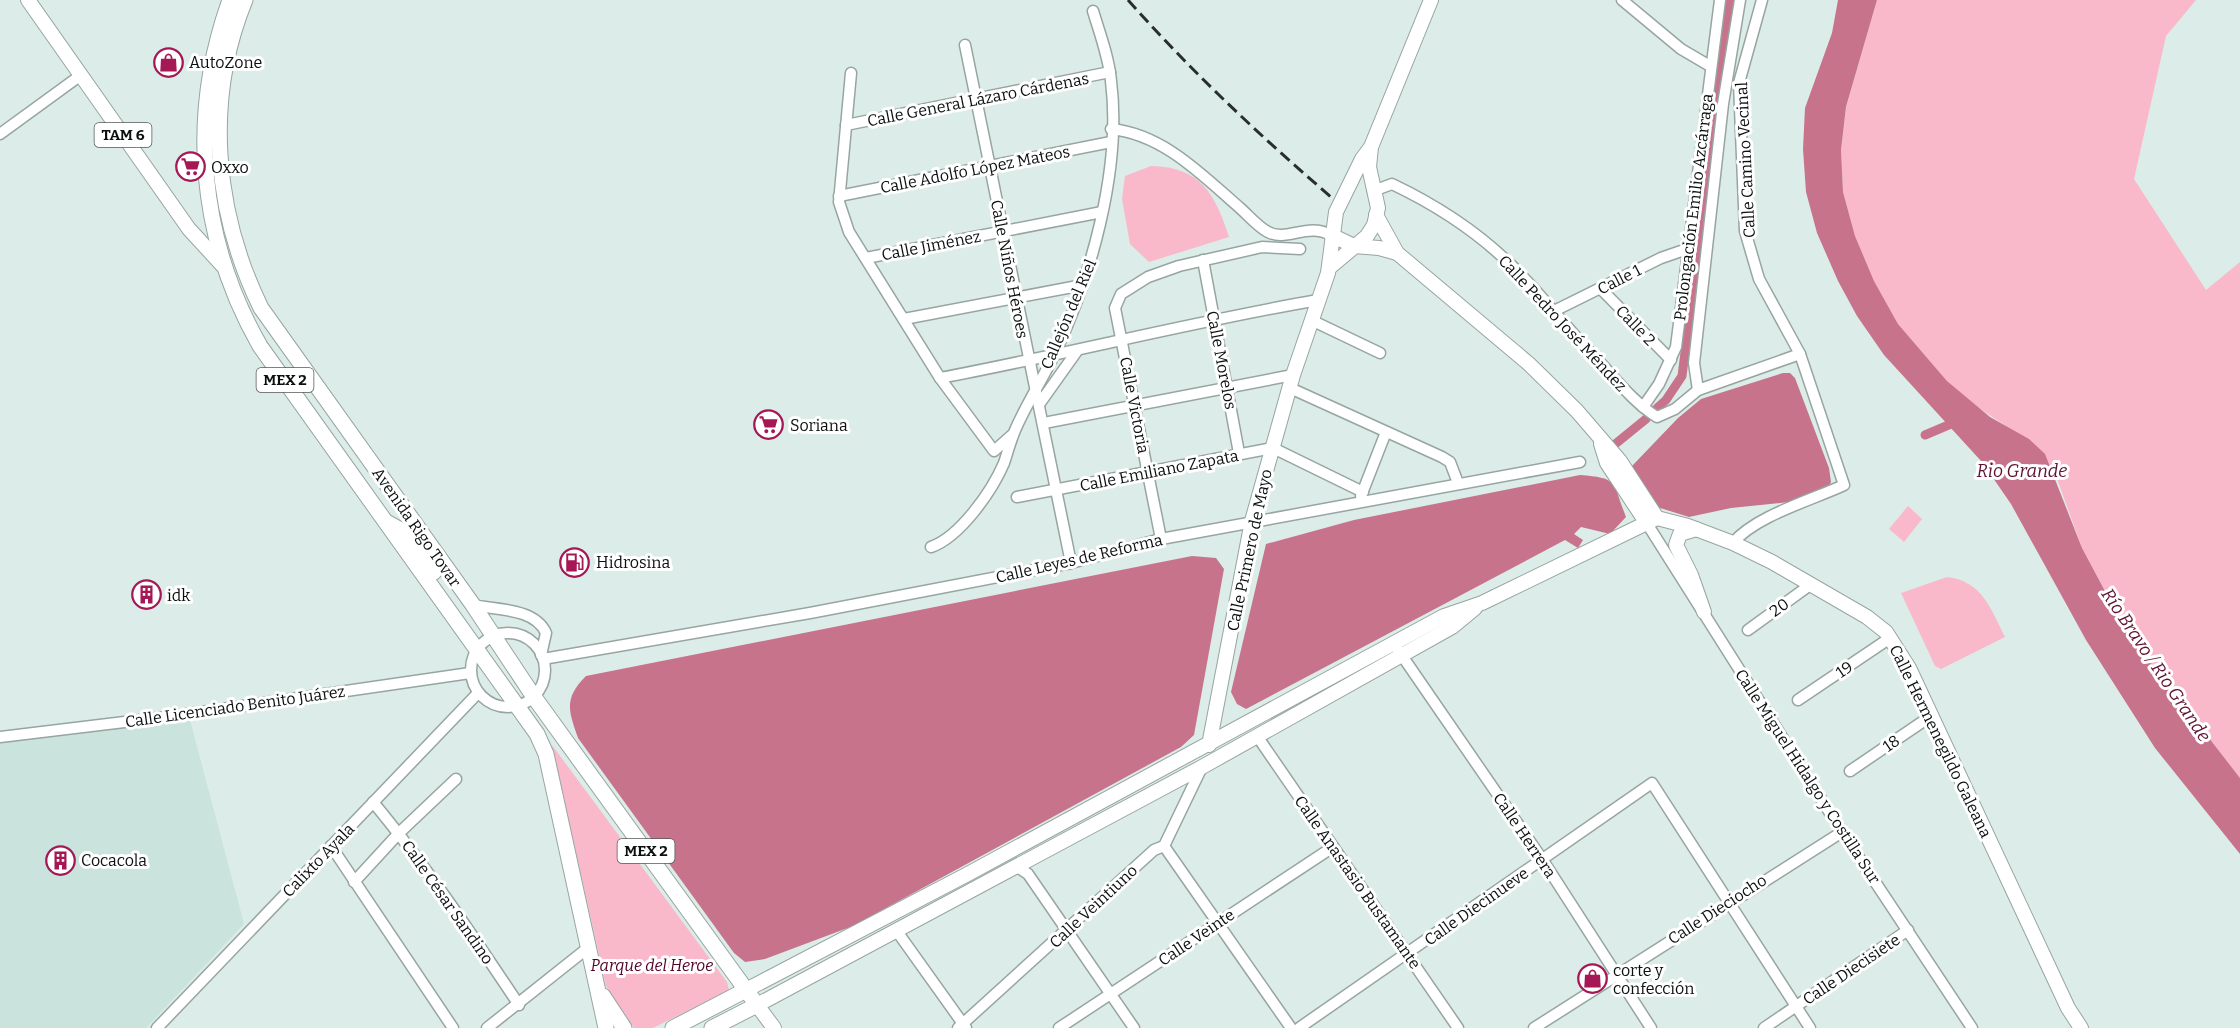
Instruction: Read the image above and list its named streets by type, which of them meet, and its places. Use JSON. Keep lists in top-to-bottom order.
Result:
{
  "streets": {
    "highway": ["MEX 2", "Avenida Rigo Tovar"],
    "main road": ["TAM 6", "Calle Primero de Mayo", "Calle Hermenegildo Galeana"],
    "street": [
      "Calle General Lázaro Cárdenas",
      "Calle Camino Vecinal",
      "Calle Adolfo López Mateos",
      "Prolongación Emilio Azcárraga",
      "Calle Jiménez",
      "Calle Niños Héroes",
      "Calle 1",
      "Callejón del Riel",
      "Calle Pedro José Méndez",
      "Calle 2",
      "Calle Morelos",
      "Calle Victoria",
      "Calle Emiliano Zapata",
      "Calle Leyes de Reforma",
      "20",
      "19",
      "Calle Licenciado Benito Juárez",
      "18",
      "Calle Miguel Hidalgo y Costilla Sur",
      "Calle Herrera",
      "Calixto Ayala",
      "Calle Anastasio Bustamante",
      "Calle César Sandino",
      "Calle Veintiuno",
      "Calle Diecinueve",
      "Calle Dieciocho",
      "Calle Veinte",
      "Calle Diecisiete"
    ]
  },
  "crossings": [
    ["Calle General Lázaro Cárdenas", "Calle Niños Héroes"],
    ["Calle General Lázaro Cárdenas", "Callejón del Riel"],
    ["TAM 6", "Avenida Rigo Tovar"],
    ["Calle Camino Vecinal", "Calle Hermenegildo Galeana"],
    ["Calle Adolfo López Mateos", "Calle Niños Héroes"],
    ["Calle Adolfo López Mateos", "Callejón del Riel"],
    ["Prolongación Emilio Azcárraga", "Calle 1"],
    ["Prolongación Emilio Azcárraga", "Calle Pedro José Méndez"],
    ["Prolongación Emilio Azcárraga", "Calle 2"],
    ["Calle Jiménez", "Calle Niños Héroes"],
    ["Calle Jiménez", "Callejón del Riel"],
    ["Calle Niños Héroes", "Callejón del Riel"],
    ["Calle Niños Héroes", "Calle Emiliano Zapata"],
    ["Calle Niños Héroes", "Calle Leyes de Reforma"],
    ["Calle 1", "Calle Pedro José Méndez"],
    ["Calle 1", "Calle 2"],
    ["Calle Pedro José Méndez", "Calle Primero de Mayo"],
    ["Calle Morelos", "Calle Victoria"],
    ["Calle Morelos", "Calle Emiliano Zapata"],
    ["MEX 2", "Avenida Rigo Tovar"],
    ["Calle Victoria", "Calle Emiliano Zapata"],
    ["Calle Victoria", "Calle Leyes de Reforma"],
    ["Calle Emiliano Zapata", "Calle Primero de Mayo"],
    ["Calle Primero de Mayo", "Calle Leyes de Reforma"],
    ["Calle Primero de Mayo", "Calle Veintiuno"],
    ["20", "Calle Hermenegildo Galeana"],
    ["19", "Calle Hermenegildo Galeana"],
    ["Calle Hermenegildo Galeana", "18"],
    ["Calle Hermenegildo Galeana", "Calle Miguel Hidalgo y Costilla Sur"],
    ["Calle Miguel Hidalgo y Costilla Sur", "Calle Dieciocho"],
    ["Calle Miguel Hidalgo y Costilla Sur", "Calle Diecisiete"],
    ["Calle Herrera", "Calle Diecinueve"],
    ["Calle Herrera", "Calle Dieciocho"],
    ["Calixto Ayala", "Calle César Sandino"],
    ["Calle Anastasio Bustamante", "Calle Diecinueve"],
    ["Calle Anastasio Bustamante", "Calle Veinte"],
    ["Calle Diecinueve", "Calle Dieciocho"]
  ],
  "water": ["Rio Grande", "Río Bravo / Rio Grande"],
  "parks": ["Parque del Heroe"],
  "places": {
    "shop": ["AutoZone", "corte y confección"],
    "supermarket": ["Oxxo", "Soriana"],
    "fuel station": ["Hidrosina"],
    "building": ["idk", "Cocacola"]
  }
}
